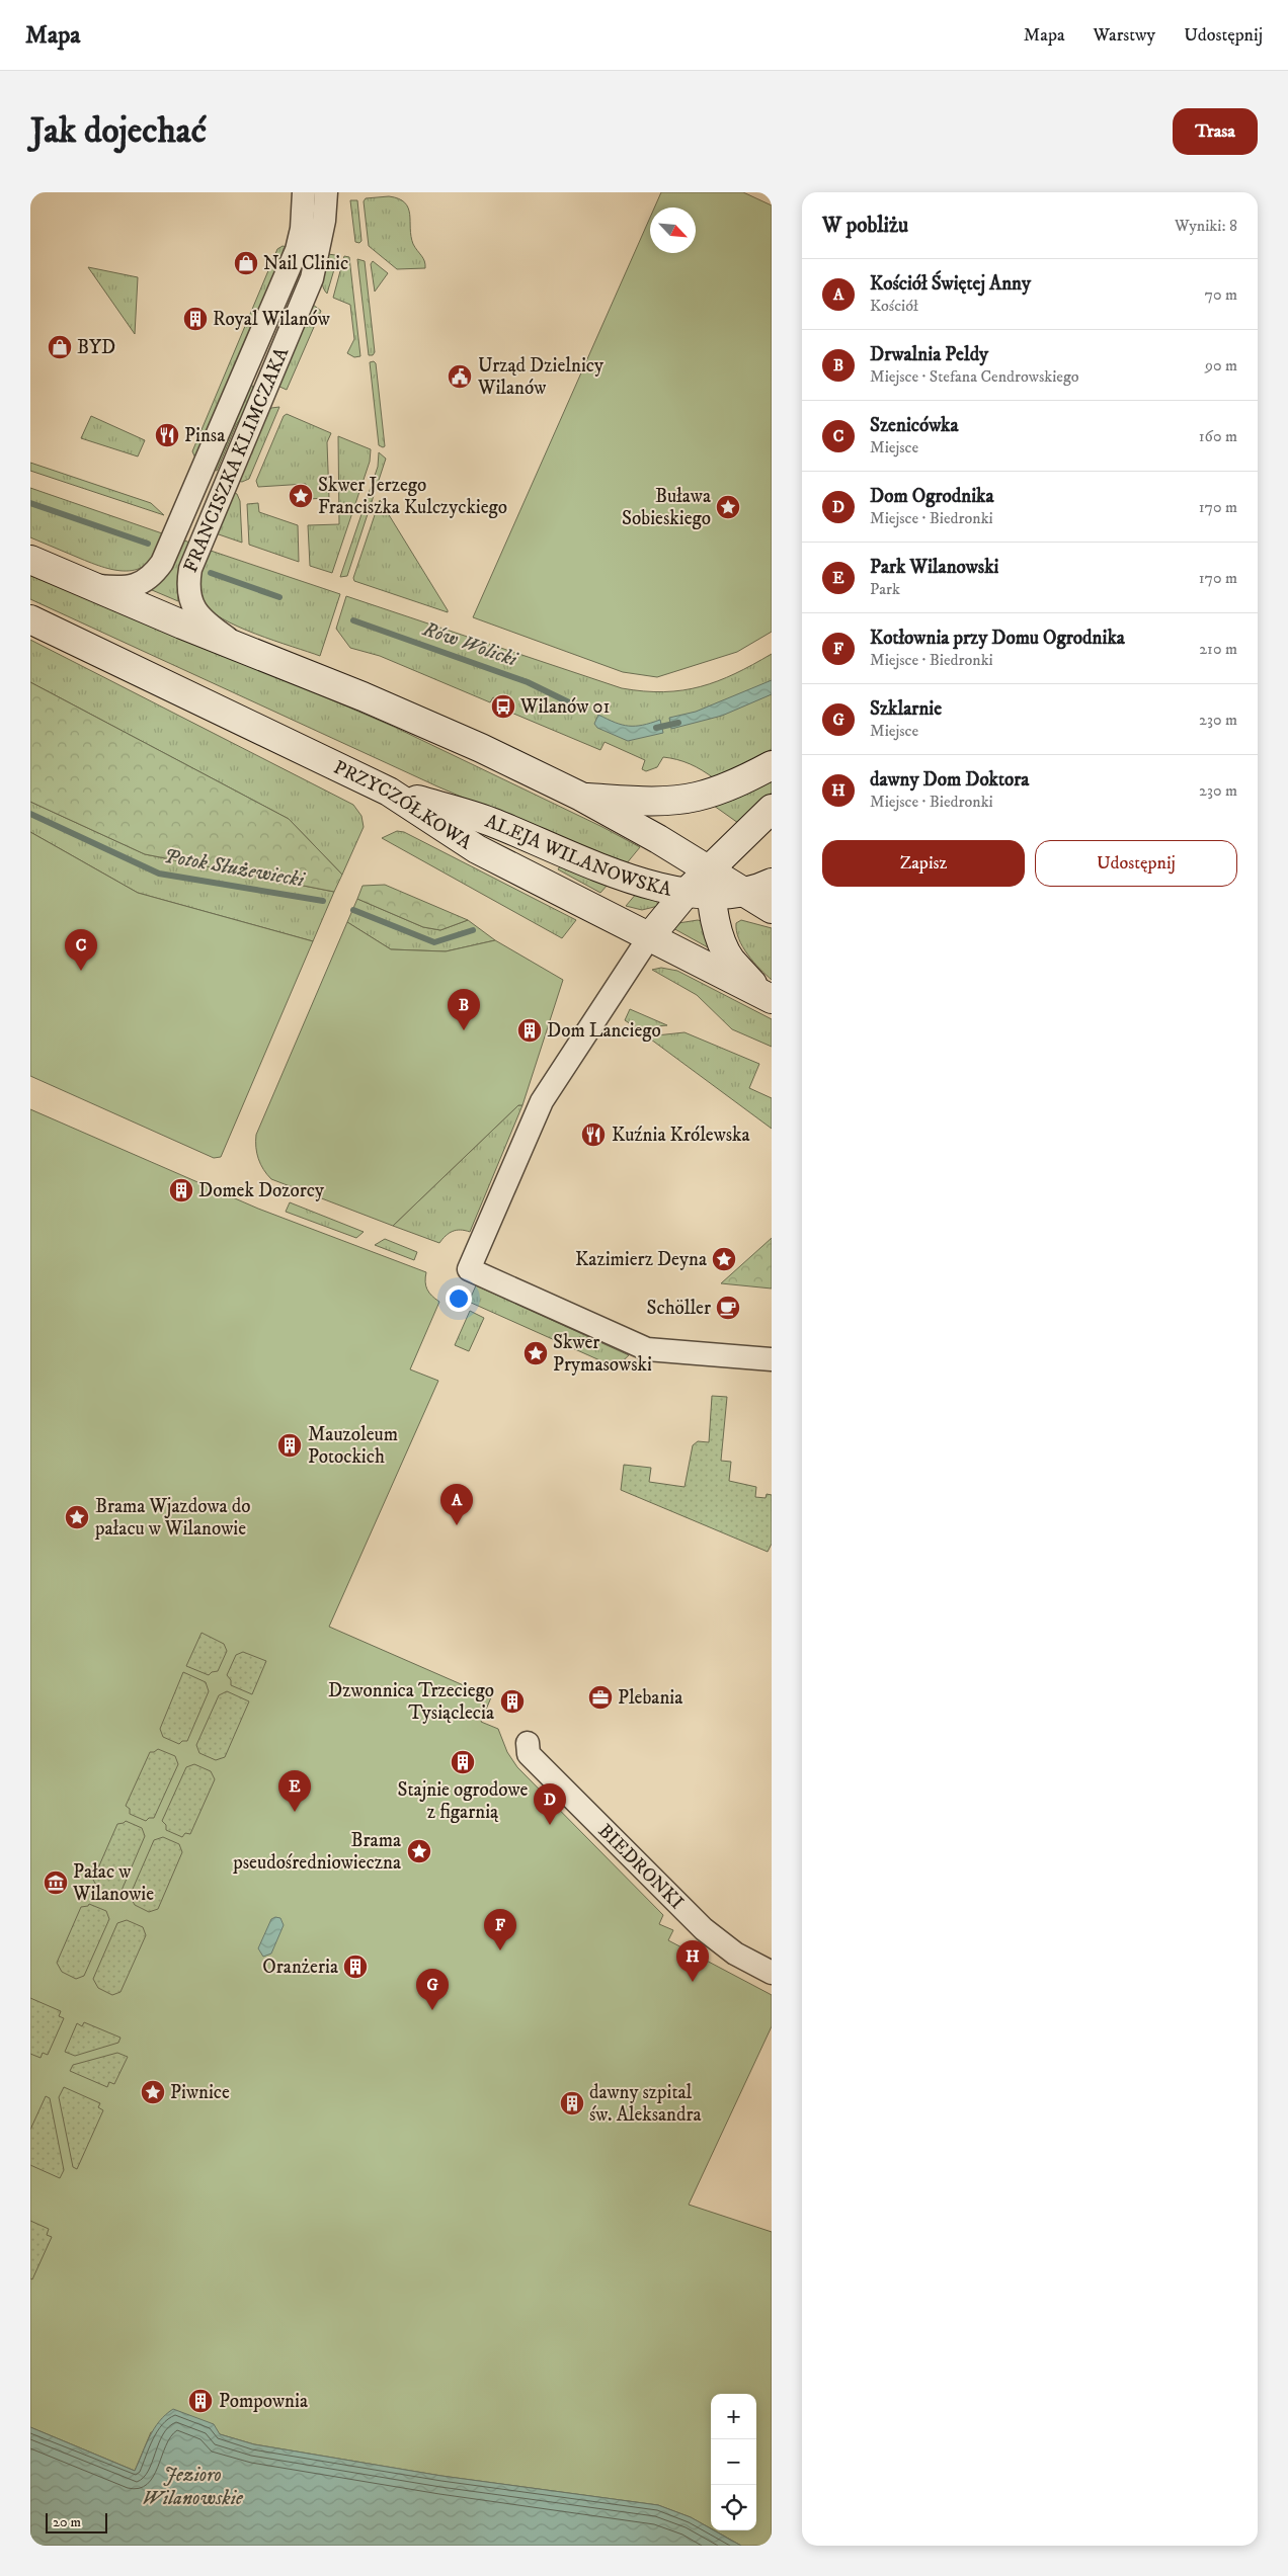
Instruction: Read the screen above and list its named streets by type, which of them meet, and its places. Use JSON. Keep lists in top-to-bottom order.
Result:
{
  "streets": {
    "main road": ["PRZYCZÓŁKOWA", "ALEJA WILANOWSKA"],
    "street": ["FRANCISZKA KLIMCZAKA", "BIEDRONKI"]
  },
  "crossings": [
    ["PRZYCZÓŁKOWA", "ALEJA WILANOWSKA"]
  ],
  "water": ["Rów Wolicki", "Potok Służewiecki", "Jezioro Wilanowskie"],
  "places": {
    "shop": ["Nail Clinic", "BYD"],
    "building": [
      "Royal Wilanów",
      "Dom Lanciego",
      "Domek Dozorcy",
      "Mauzoleum Potockich",
      "Dzwonnica Trzeciego Tysiąclecia",
      "Stajnie ogrodowe z figarnią",
      "Oranżeria",
      "dawny szpital św. Aleksandra",
      "Pompownia"
    ],
    "public building": ["Urząd Dzielnicy Wilanów"],
    "restaurant": ["Pinsa", "Kuźnia Królewska"],
    "place": [
      "Skwer Jerzego Franciszka Kulczyckiego",
      "Buława Sobieskiego",
      "Kazimierz Deyna",
      "Skwer Prymasowski",
      "Brama Wjazdowa do pałacu w Wilanowie",
      "Brama pseudośredniowieczna",
      "Piwnice"
    ],
    "bus stop": ["Wilanów 01"],
    "cafe": ["Schöller"],
    "office": ["Plebania"],
    "museum": ["Pałac w Wilanowie"]
  },
  "scale_bar": "20 m",
  "north": "bottom right",
  "page": {
    "header": "Mapa",
    "nav": ["Mapa", "Warstwy", "Udostępnij"],
    "buttons": [
      "Trasa",
      ["Zapisz", "Udostępnij"]
    ],
    "title": "Jak dojechać",
    "heading": ["W pobliżu", "Wyniki: 8"],
    "list": [
      {
        "mark": "A",
        "name": "Kościół Świętej Anny",
        "note": "Kościół",
        "value": "70 m"
      },
      {
        "mark": "B",
        "name": "Drwalnia Peldy",
        "note": "Miejsce · Stefana Cendrowskiego",
        "value": "90 m"
      },
      {
        "mark": "C",
        "name": "Szenicówka",
        "note": "Miejsce",
        "value": "160 m"
      },
      {
        "mark": "D",
        "name": "Dom Ogrodnika",
        "note": "Miejsce · Biedronki",
        "value": "170 m"
      },
      {
        "mark": "E",
        "name": "Park Wilanowski",
        "note": "Park",
        "value": "170 m"
      },
      {
        "mark": "F",
        "name": "Kotłownia przy Domu Ogrodnika",
        "note": "Miejsce · Biedronki",
        "value": "210 m"
      },
      {
        "mark": "G",
        "name": "Szklarnie",
        "note": "Miejsce",
        "value": "230 m"
      },
      {
        "mark": "H",
        "name": "dawny Dom Doktora",
        "note": "Miejsce · Biedronki",
        "value": "230 m"
      }
    ],
    "pins": [
      "C",
      "B",
      "A",
      "E",
      "D",
      "F",
      "H",
      "G"
    ],
    "map_buttons": ["+", "−"],
    "scale": "20 m"
  }
}
